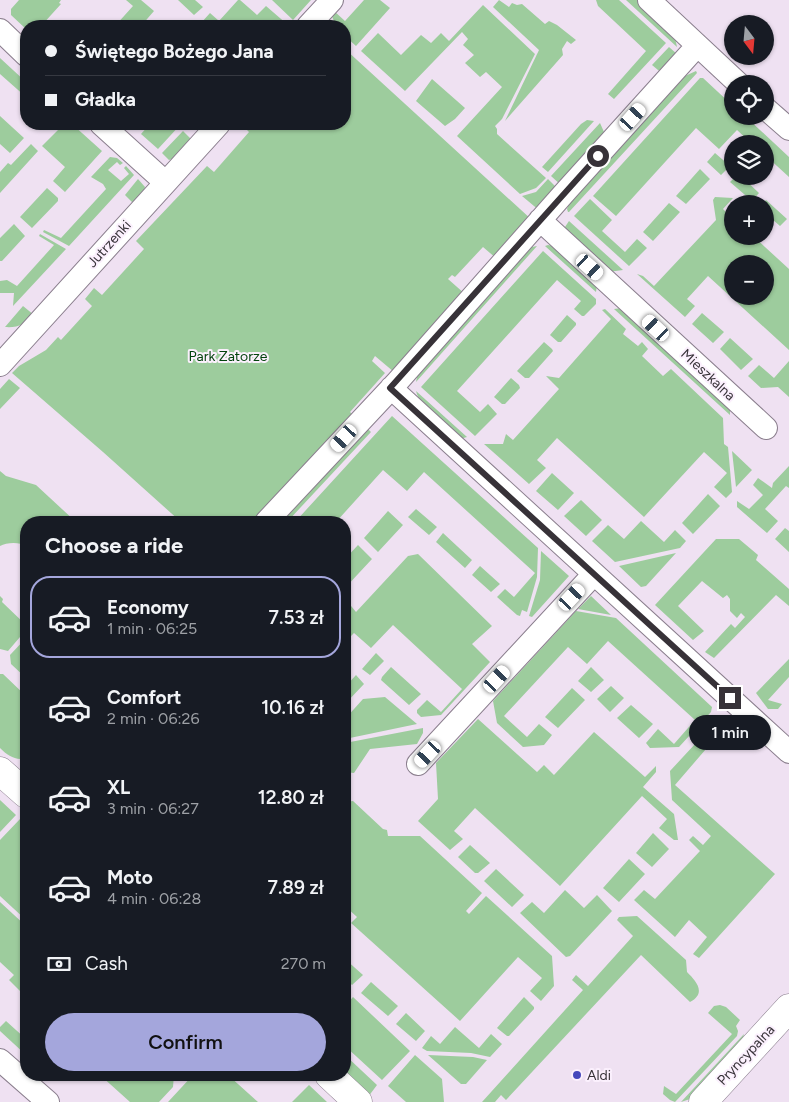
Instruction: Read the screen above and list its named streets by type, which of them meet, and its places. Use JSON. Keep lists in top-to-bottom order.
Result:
{
  "streets": {
    "street": ["Jutrzenki", "Mieszkalna", "Pryncypalna"]
  },
  "parks": ["Park Zatorze"],
  "places": ["Aldi"],
  "north": "bottom",
  "page": {
    "map_buttons": ["+", "−"],
    "banner": ["Świętego Bożego Jana", "Gładka"],
    "heading": "Choose a ride",
    "list": [
      {
        "name": "Economy",
        "note": "1 min · 06:25",
        "value": "7.53 zł"
      },
      {
        "name": "Comfort",
        "note": "2 min · 06:26",
        "value": "10.16 zł"
      },
      {
        "name": "XL",
        "note": "3 min · 06:27",
        "value": "12.80 zł"
      },
      {
        "name": "Moto",
        "note": "4 min · 06:28",
        "value": "7.89 zł"
      }
    ],
    "bubble": "1 min",
    "pay": ["Cash", "270 m"],
    "buttons": "Confirm"
  }
}
